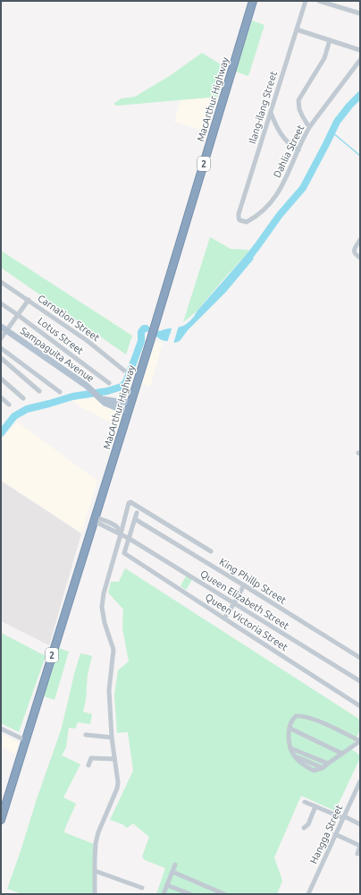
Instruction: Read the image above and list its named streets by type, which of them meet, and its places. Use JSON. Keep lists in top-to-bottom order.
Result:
{
  "streets": {
    "highway": ["MacArthur Highway", "2"],
    "main road": ["Sampaguita Avenue"],
    "street": [
      "Ilang-ilang Street",
      "Dahlia Street",
      "Carnation Street",
      "Lotus Street",
      "King Phillp Street",
      "Queen Elizabeth Street",
      "Queen Victoria Street",
      "Hangga Street"
    ]
  },
  "crossings": [
    ["MacArthur Highway", "Sampaguita Avenue"],
    ["MacArthur Highway", "Queen Elizabeth Street"],
    ["Ilang-ilang Street", "Dahlia Street"],
    ["Queen Elizabeth Street", "Queen Victoria Street"]
  ]
}
